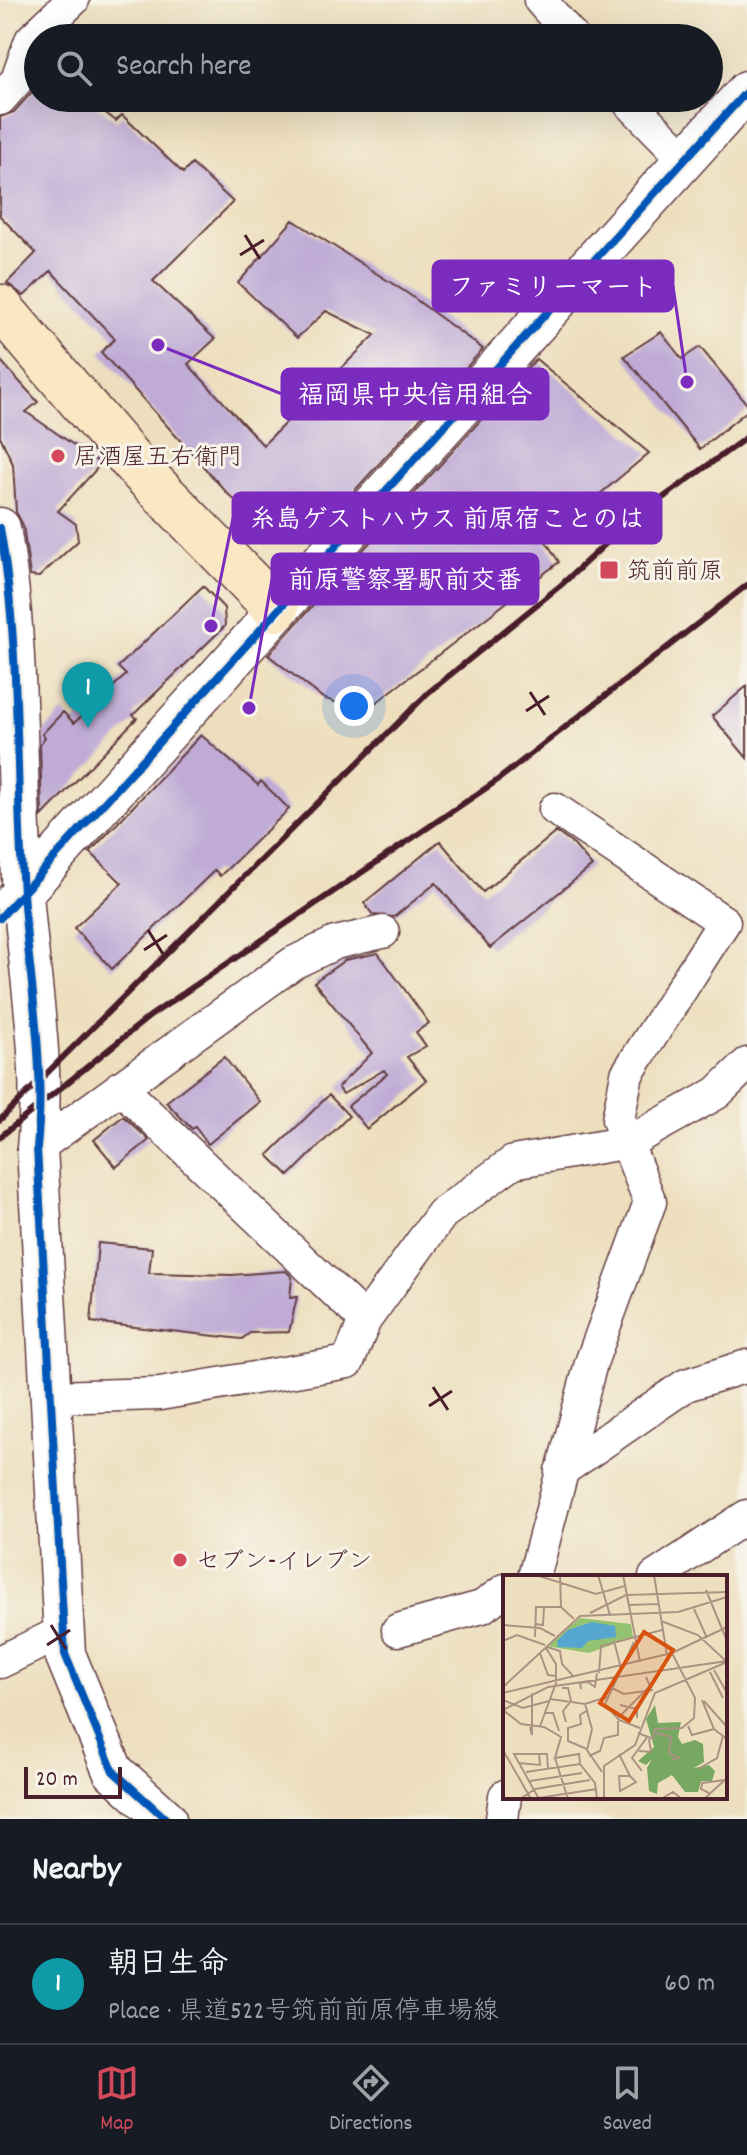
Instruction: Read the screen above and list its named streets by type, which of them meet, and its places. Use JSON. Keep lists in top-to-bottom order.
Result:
{
  "places": {
    "other": [
      "福岡県中央信用組合",
      "ファミリーマート",
      "居酒屋五右衛門",
      "糸島ゲストハウス 前原宿ことのは",
      "前原警察署駅前交番",
      "セブン-イレブン"
    ],
    "transit": ["筑前前原"]
  },
  "scale_bar": "20 m",
  "page": {
    "search": "Search here",
    "pins": "1",
    "scale": "20 m",
    "heading": "Nearby",
    "list": [
      {
        "mark": "1",
        "name": "朝日生命",
        "note": "Place · 県道522号筑前前原停車場線",
        "value": "60 m"
      }
    ],
    "nav": ["Map", "Directions", "Saved"]
  }
}
